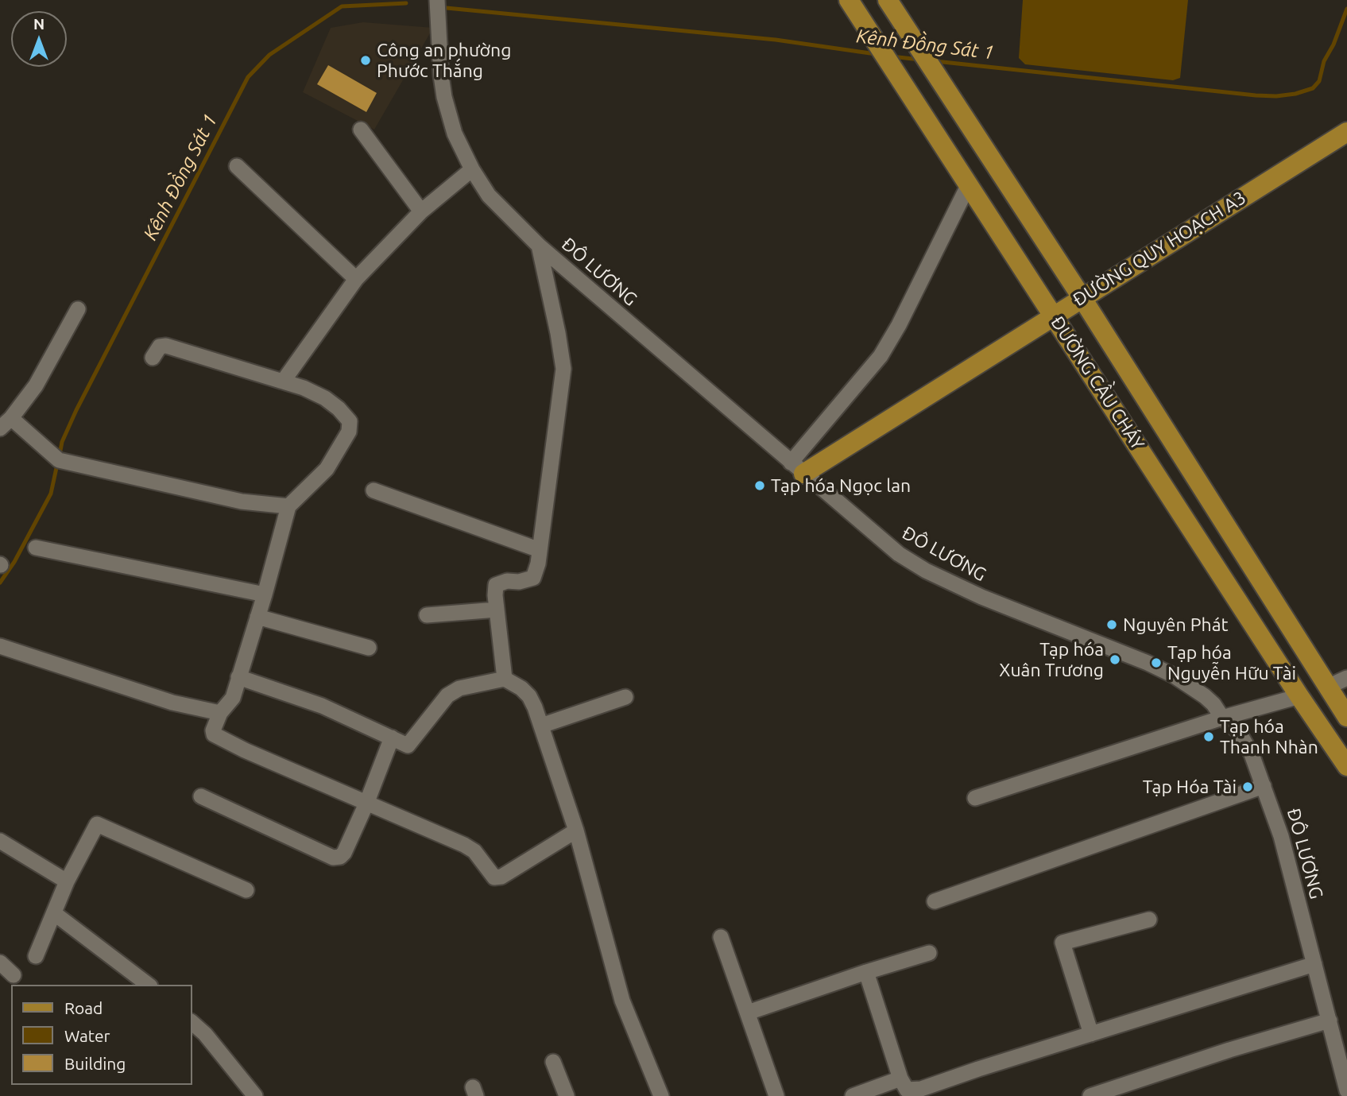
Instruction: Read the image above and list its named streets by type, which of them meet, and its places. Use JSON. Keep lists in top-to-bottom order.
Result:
{
  "streets": {
    "main road": ["ĐƯỜNG QUY HOẠCH A3", "ĐƯỜNG CẦU CHÁY"],
    "street": ["ĐÔ LƯƠNG"]
  },
  "crossings": [
    ["ĐƯỜNG QUY HOẠCH A3", "ĐÔ LƯƠNG"],
    ["ĐƯỜNG QUY HOẠCH A3", "ĐƯỜNG CẦU CHÁY"]
  ],
  "water": ["Kênh Đồng Sát 1"],
  "places": [
    "Công an phường Phước Thắng",
    "Tạp hóa Ngọc lan",
    "Nguyên Phát",
    "Tạp hóa Xuân Trương",
    "Tạp hóa Nguyễn Hữu Tài",
    "Tạp hóa Thanh Nhàn",
    "Tạp Hóa Tài"
  ],
  "legend": ["Road", "Water", "Building"],
  "north": "top"
}
